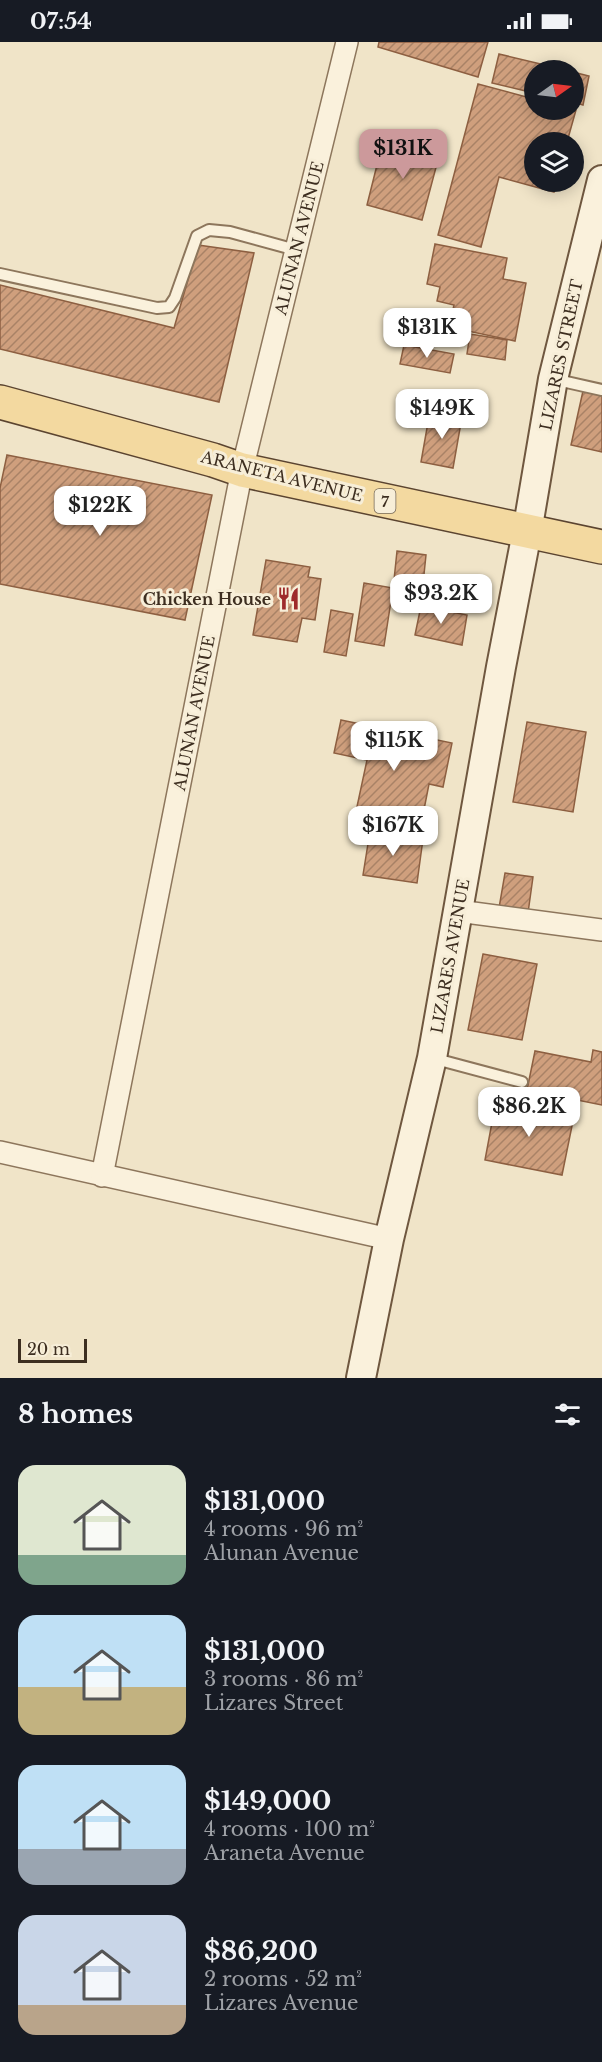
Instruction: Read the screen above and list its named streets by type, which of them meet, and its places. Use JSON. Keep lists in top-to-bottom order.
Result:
{
  "streets": {
    "main road": ["ARANETA AVENUE", "7"],
    "street": ["ALUNAN AVENUE", "LIZARES STREET", "LIZARES AVENUE"]
  },
  "crossings": [
    ["ALUNAN AVENUE", "ARANETA AVENUE"],
    ["LIZARES STREET", "ARANETA AVENUE"],
    ["LIZARES STREET", "LIZARES AVENUE"],
    ["ARANETA AVENUE", "LIZARES AVENUE"]
  ],
  "places": {
    "restaurant": ["Chicken House"]
  },
  "scale_bar": "20 m",
  "north": "right",
  "page": {
    "status": "07:54",
    "price": [
      "$131K",
      "$131K",
      "$149K",
      "$122K",
      "$93.2K",
      "$115K",
      "$167K",
      "$86.2K"
    ],
    "scale": "20 m",
    "heading": "8 homes",
    "list": [
      {
        "name": "$131,000",
        "note": "4 rooms · 96 m² · Alunan Avenue"
      },
      {
        "name": "$131,000",
        "note": "3 rooms · 86 m² · Lizares Street"
      },
      {
        "name": "$149,000",
        "note": "4 rooms · 100 m² · Araneta Avenue"
      },
      {
        "name": "$86,200",
        "note": "2 rooms · 52 m² · Lizares Avenue"
      }
    ]
  }
}
